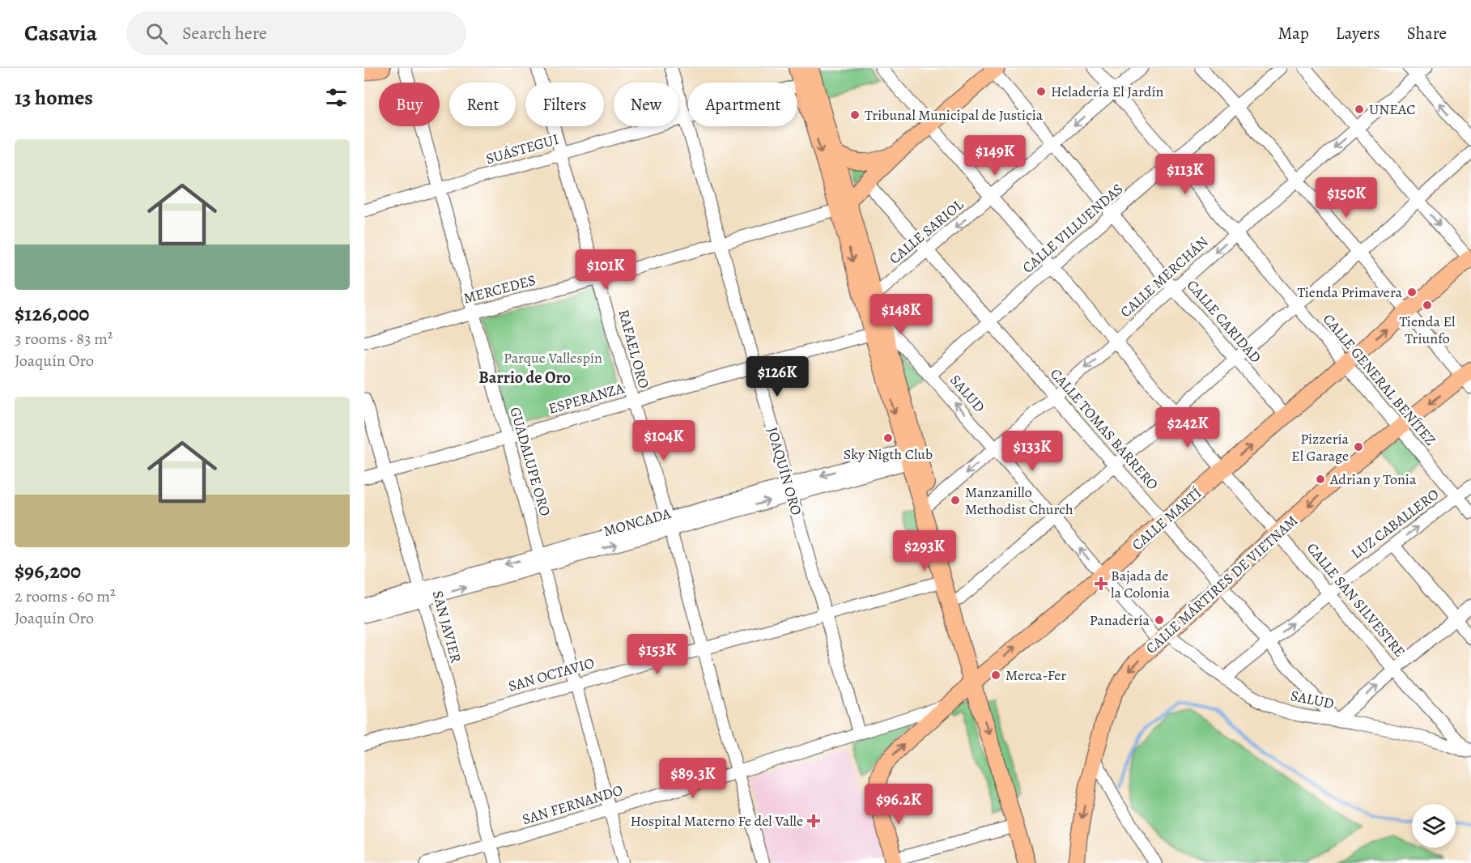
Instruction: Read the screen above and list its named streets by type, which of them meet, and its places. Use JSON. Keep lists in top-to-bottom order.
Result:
{
  "streets": {
    "main road": ["CALLE MARTÍ", "CALLE MÁRTIRES DE VIETNAM"],
    "street": [
      "SUÁSTEGUI",
      "CALLE VILLUENDAS",
      "CALLE SARIOL",
      "CALLE MERCHÁN",
      "MERCEDES",
      "CALLE CARIDAD",
      "RAFAEL ORO",
      "CALLE GENERAL BENÍTEZ",
      "SALUD",
      "ESPERANZA",
      "CALLE TOMAS BARRERO",
      "GUADALUPE ORO",
      "JOAQUÍN ORO",
      "MONCADA",
      "LUZ CABALLERO",
      "CALLE SAN SILVESTRE",
      "SAN JAVIER",
      "SAN OCTAVIO",
      "SAN FERNANDO"
    ]
  },
  "crossings": [
    ["SUÁSTEGUI", "RAFAEL ORO"],
    ["SUÁSTEGUI", "GUADALUPE ORO"],
    ["SUÁSTEGUI", "JOAQUÍN ORO"],
    ["CALLE VILLUENDAS", "CALLE CARIDAD"],
    ["CALLE VILLUENDAS", "CALLE GENERAL BENÍTEZ"],
    ["CALLE VILLUENDAS", "SALUD"],
    ["CALLE VILLUENDAS", "CALLE TOMAS BARRERO"],
    ["CALLE VILLUENDAS", "CALLE SAN SILVESTRE"],
    ["CALLE SARIOL", "CALLE CARIDAD"],
    ["CALLE SARIOL", "CALLE GENERAL BENÍTEZ"],
    ["CALLE SARIOL", "CALLE TOMAS BARRERO"],
    ["CALLE SARIOL", "CALLE SAN SILVESTRE"],
    ["CALLE MERCHÁN", "CALLE CARIDAD"],
    ["CALLE MERCHÁN", "CALLE GENERAL BENÍTEZ"],
    ["CALLE MERCHÁN", "SALUD"],
    ["CALLE MERCHÁN", "CALLE TOMAS BARRERO"],
    ["CALLE MERCHÁN", "CALLE SAN SILVESTRE"],
    ["MERCEDES", "RAFAEL ORO"],
    ["MERCEDES", "GUADALUPE ORO"],
    ["MERCEDES", "JOAQUÍN ORO"],
    ["CALLE CARIDAD", "CALLE MARTÍ"],
    ["RAFAEL ORO", "ESPERANZA"],
    ["RAFAEL ORO", "MONCADA"],
    ["RAFAEL ORO", "SAN OCTAVIO"],
    ["RAFAEL ORO", "SAN FERNANDO"],
    ["CALLE GENERAL BENÍTEZ", "CALLE MARTÍ"],
    ["CALLE GENERAL BENÍTEZ", "LUZ CABALLERO"],
    ["CALLE GENERAL BENÍTEZ", "CALLE MÁRTIRES DE VIETNAM"],
    ["SALUD", "ESPERANZA"],
    ["SALUD", "CALLE TOMAS BARRERO"],
    ["SALUD", "CALLE MARTÍ"],
    ["SALUD", "LUZ CABALLERO"],
    ["SALUD", "CALLE MÁRTIRES DE VIETNAM"],
    ["SALUD", "CALLE SAN SILVESTRE"],
    ["ESPERANZA", "GUADALUPE ORO"],
    ["ESPERANZA", "JOAQUÍN ORO"],
    ["ESPERANZA", "SAN JAVIER"],
    ["CALLE TOMAS BARRERO", "CALLE MARTÍ"],
    ["CALLE TOMAS BARRERO", "LUZ CABALLERO"],
    ["CALLE TOMAS BARRERO", "CALLE MÁRTIRES DE VIETNAM"],
    ["GUADALUPE ORO", "MONCADA"],
    ["GUADALUPE ORO", "SAN OCTAVIO"],
    ["GUADALUPE ORO", "SAN FERNANDO"],
    ["JOAQUÍN ORO", "MONCADA"],
    ["JOAQUÍN ORO", "SAN OCTAVIO"],
    ["JOAQUÍN ORO", "SAN FERNANDO"],
    ["CALLE MARTÍ", "CALLE SAN SILVESTRE"],
    ["CALLE MARTÍ", "SAN FERNANDO"],
    ["MONCADA", "SAN JAVIER"],
    ["LUZ CABALLERO", "CALLE SAN SILVESTRE"],
    ["CALLE MÁRTIRES DE VIETNAM", "CALLE SAN SILVESTRE"],
    ["SAN JAVIER", "SAN OCTAVIO"],
    ["SAN JAVIER", "SAN FERNANDO"]
  ],
  "one_way": ["CALLE SARIOL", "CALLE MARTÍ", "CALLE MÁRTIRES DE VIETNAM"],
  "districts": ["Barrio de Oro"],
  "parks": ["Parque Vallespín"],
  "places": {
    "other": [
      "Heladería El Jardín",
      "UNEAC",
      "Tribunal Municipal de Justicia",
      "Tienda Primavera",
      "Tienda El Triunfo",
      "Sky Nigth Club",
      "Pizzería El Garage",
      "Adrian y Tonia",
      "Manzanillo Methodist Church",
      "Panadería",
      "Merca-Fer"
    ],
    "health": ["Bajada de la Colonia", "Hospital Materno Fe del Valle"]
  },
  "page": {
    "header": "Casavia",
    "search": "Search here",
    "nav": ["Map", "Layers", "Share"],
    "heading": "13 homes",
    "chip": [
      "Buy",
      "Rent",
      "Filters",
      "New",
      "Apartment"
    ],
    "list": [
      {
        "name": "$126,000",
        "note": "3 rooms · 83 m² · Joaquín Oro"
      },
      {
        "name": "$96,200",
        "note": "2 rooms · 60 m² · Joaquín Oro"
      }
    ],
    "price": [
      "$149K",
      "$113K",
      "$150K",
      "$101K",
      "$148K",
      "$126K",
      "$242K",
      "$104K",
      "$133K",
      "$293K",
      "$153K",
      "$89.3K",
      "$96.2K"
    ]
  }
}
